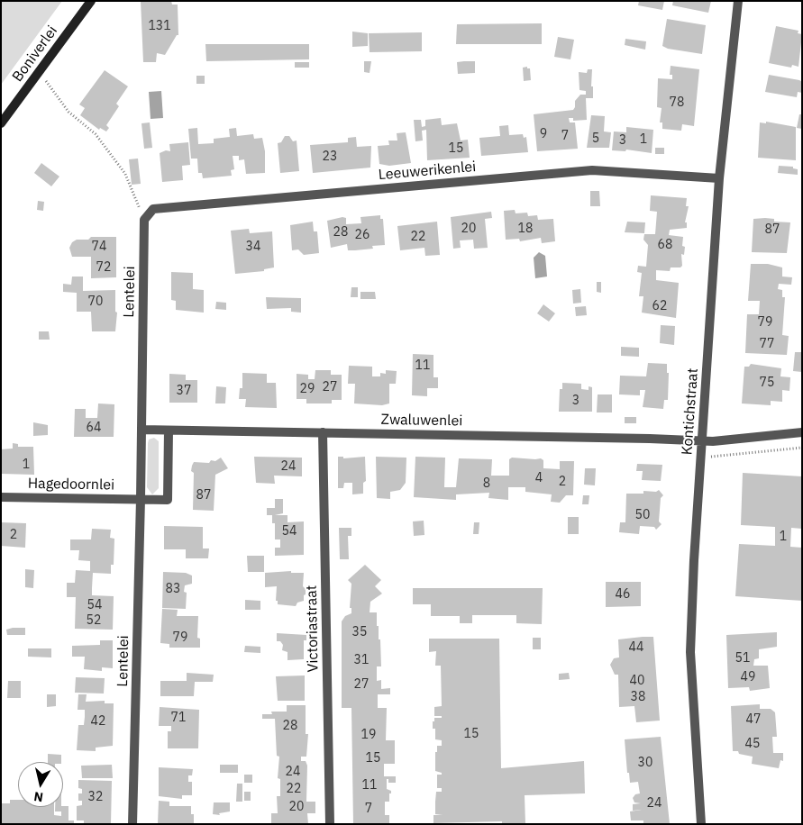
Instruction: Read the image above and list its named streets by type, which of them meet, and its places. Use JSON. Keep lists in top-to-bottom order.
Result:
{
  "streets": {
    "main road": ["Boniverlei"],
    "street": [
      "Leeuwerikenlei",
      "Lentelei",
      "Kontichstraat",
      "Zwaluwenlei",
      "Hagedoornlei",
      "Victoriastraat"
    ]
  },
  "crossings": [
    ["Leeuwerikenlei", "Lentelei"],
    ["Leeuwerikenlei", "Kontichstraat"],
    ["Lentelei", "Zwaluwenlei"],
    ["Lentelei", "Hagedoornlei"],
    ["Kontichstraat", "Zwaluwenlei"],
    ["Zwaluwenlei", "Victoriastraat"]
  ],
  "house_numbers": [
    "131",
    "78",
    "9",
    "7",
    "5",
    "1",
    "3",
    "15",
    "23",
    "20",
    "18",
    "87",
    "28",
    "26",
    "22",
    "68",
    "74",
    "34",
    "72",
    "70",
    "62",
    "79",
    "77",
    "11",
    "75",
    "27",
    "29",
    "37",
    "3",
    "64",
    "1",
    "24",
    "4",
    "2",
    "8",
    "87",
    "50",
    "54",
    "2",
    "1",
    "83",
    "46",
    "54",
    "52",
    "35",
    "79",
    "44",
    "51",
    "31",
    "49",
    "40",
    "27",
    "38",
    "71",
    "47",
    "42",
    "28",
    "15",
    "19",
    "45",
    "15",
    "30",
    "24",
    "11",
    "22",
    "32",
    "24",
    "20",
    "7"
  ],
  "north": "bottom"
}
